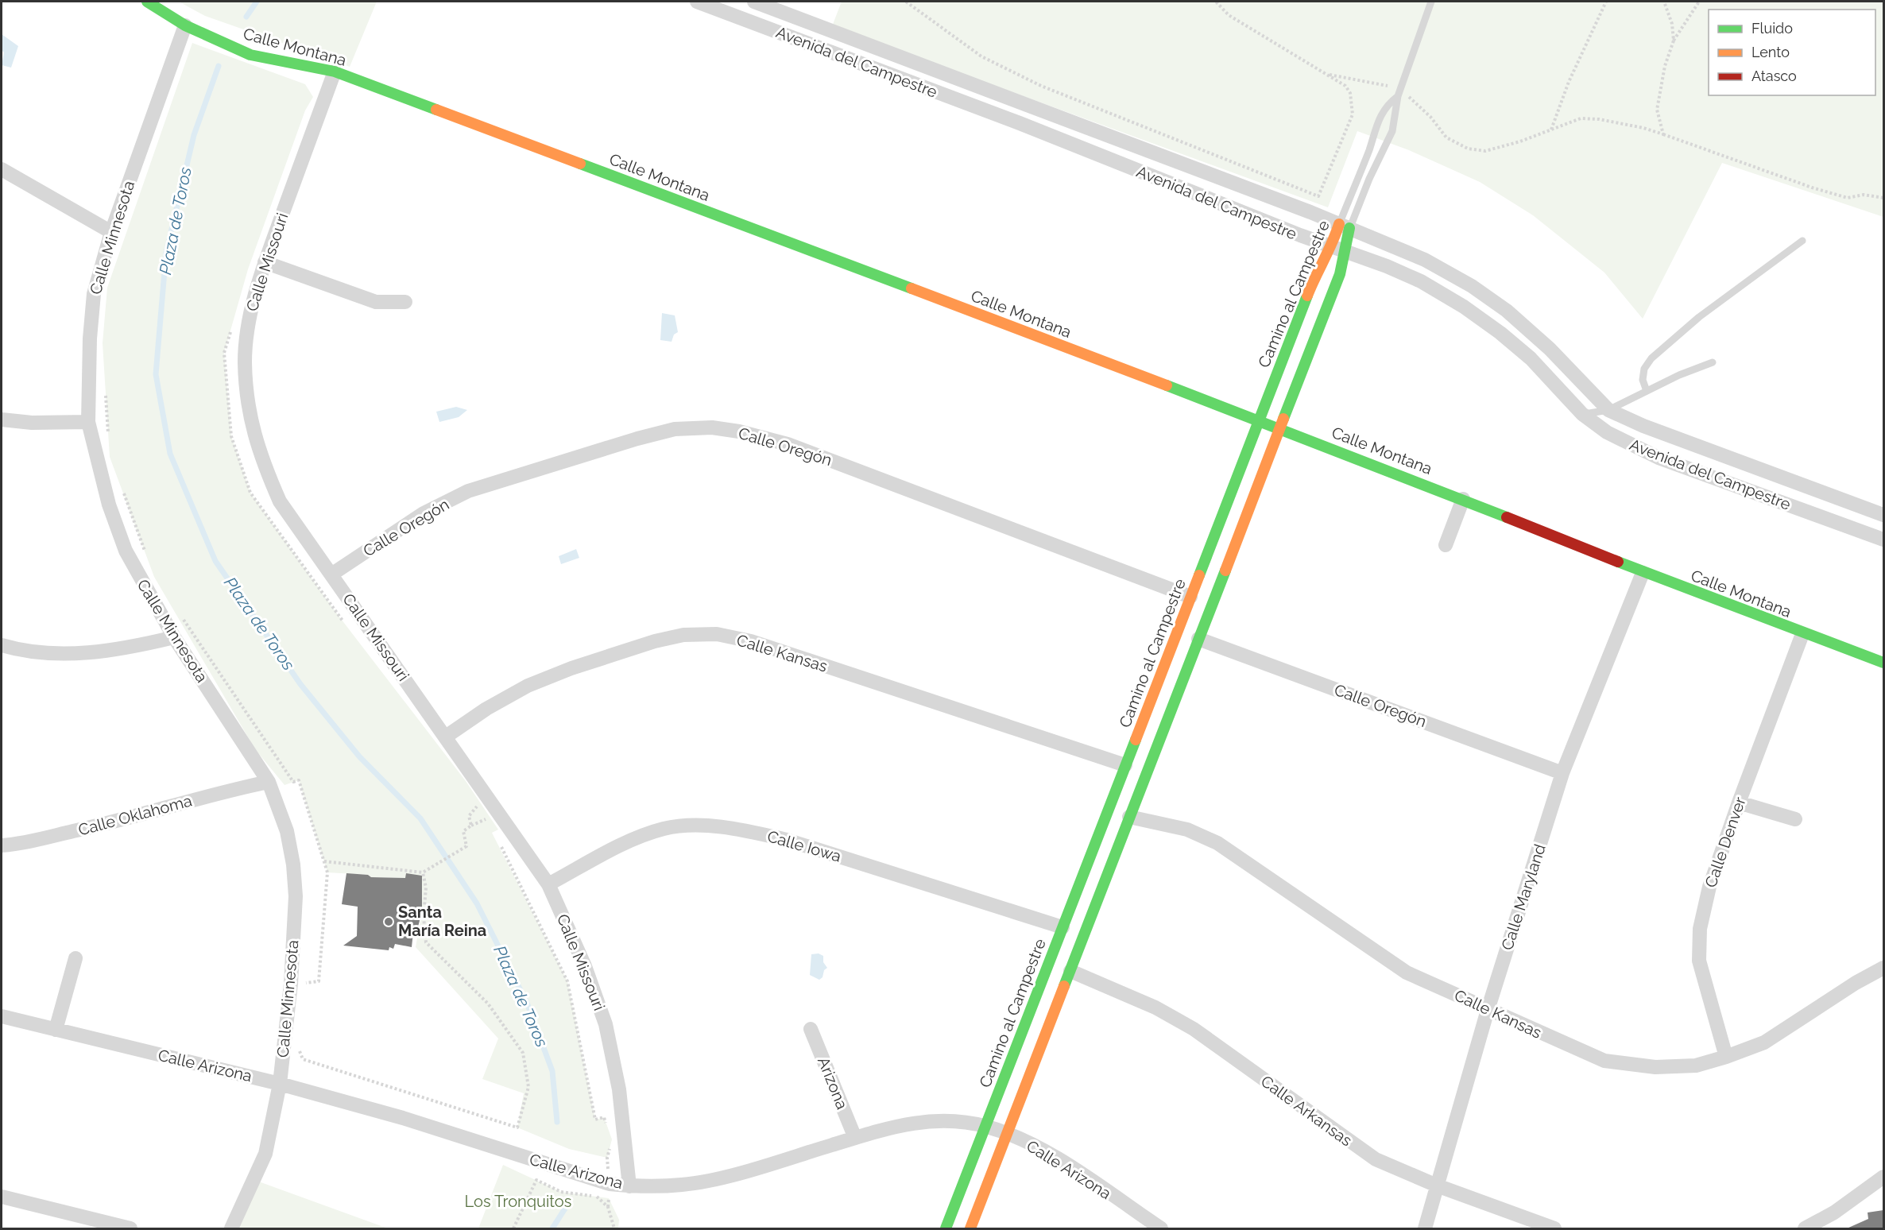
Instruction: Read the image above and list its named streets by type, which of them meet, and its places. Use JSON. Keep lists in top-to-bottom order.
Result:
{
  "streets": {
    "street": [
      "Calle Montana",
      "Avenida del Campestre",
      "Calle Minnesota",
      "Calle Missouri",
      "Camino al Campestre",
      "Calle Oregón",
      "Calle Kansas",
      "Calle Oklahoma",
      "Calle Denver",
      "Calle Iowa",
      "Calle Maryland",
      "Calle Arizona",
      "Arizona",
      "Calle Arkansas"
    ]
  },
  "crossings": [
    ["Calle Montana", "Calle Minnesota"],
    ["Calle Montana", "Calle Missouri"],
    ["Calle Montana", "Camino al Campestre"],
    ["Calle Montana", "Calle Denver"],
    ["Calle Montana", "Calle Maryland"],
    ["Avenida del Campestre", "Camino al Campestre"],
    ["Calle Minnesota", "Calle Oklahoma"],
    ["Calle Minnesota", "Calle Arizona"],
    ["Calle Missouri", "Calle Oregón"],
    ["Calle Missouri", "Calle Kansas"],
    ["Calle Missouri", "Calle Iowa"],
    ["Calle Missouri", "Calle Arizona"],
    ["Camino al Campestre", "Calle Oregón"],
    ["Camino al Campestre", "Calle Kansas"],
    ["Camino al Campestre", "Calle Iowa"],
    ["Camino al Campestre", "Calle Arizona"],
    ["Camino al Campestre", "Calle Arkansas"],
    ["Calle Oregón", "Calle Maryland"],
    ["Calle Kansas", "Calle Denver"],
    ["Calle Kansas", "Calle Maryland"],
    ["Calle Maryland", "Calle Arkansas"],
    ["Calle Arizona", "Arizona"]
  ],
  "water": ["Plaza de Toros"],
  "parks": ["Los Tronquitos"],
  "places": ["Santa María Reina"],
  "legend": ["Fluido", "Lento", "Atasco"]
}
